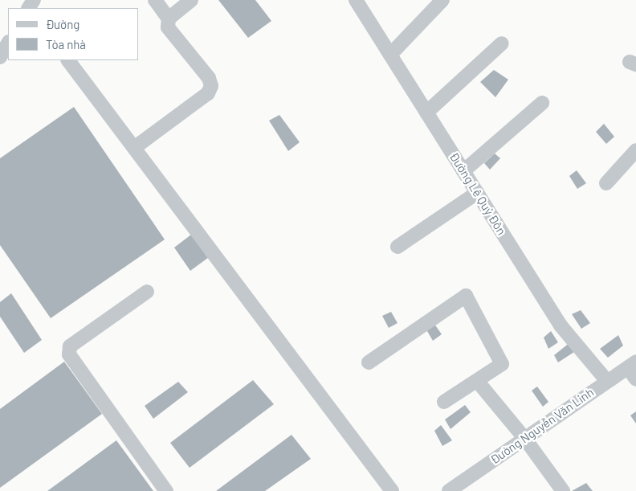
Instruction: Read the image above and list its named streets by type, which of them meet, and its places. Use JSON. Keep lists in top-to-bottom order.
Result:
{
  "streets": {
    "street": ["Đường Lê Quý Đôn", "Đường Nguyễn Văn Linh"]
  },
  "crossings": [
    ["Đường Lê Quý Đôn", "Đường Nguyễn Văn Linh"]
  ],
  "legend": ["Đường", "Tòa nhà"]
}
